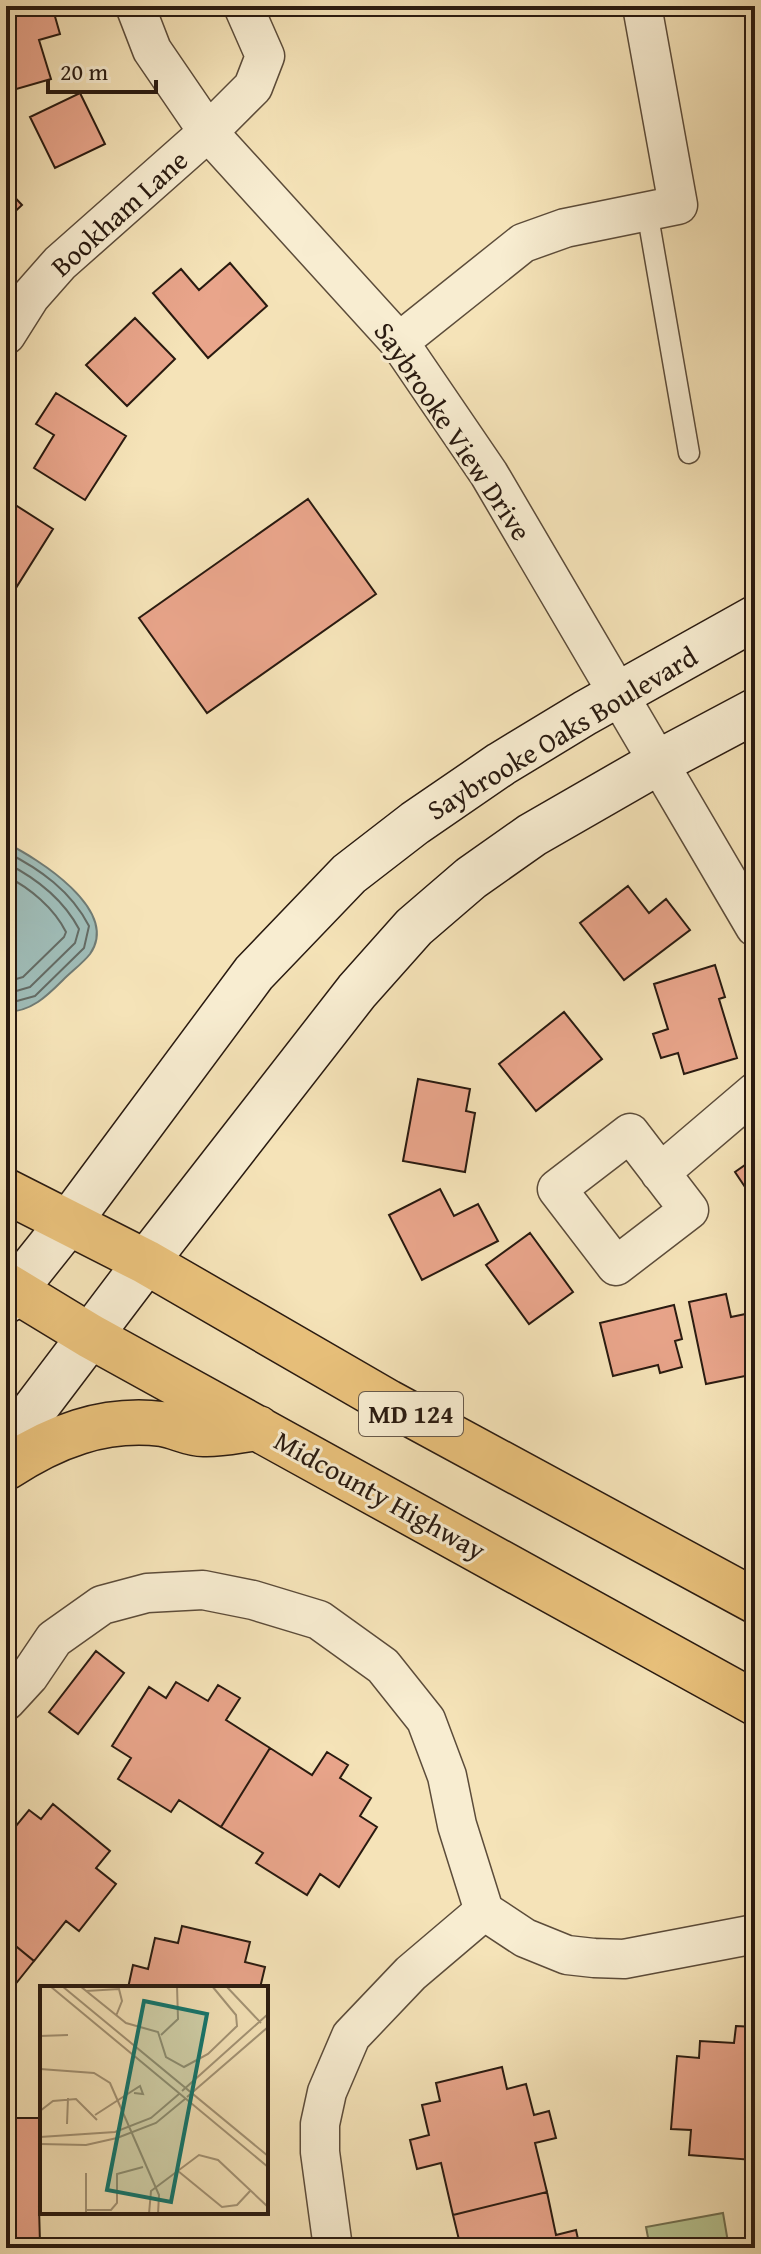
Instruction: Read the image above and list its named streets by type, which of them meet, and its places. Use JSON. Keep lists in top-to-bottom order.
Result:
{
  "streets": {
    "main road": ["MD 124", "Midcounty Highway"],
    "street": ["Bookham Lane", "Saybrooke View Drive", "Saybrooke Oaks Boulevard"]
  },
  "crossings": [
    ["Bookham Lane", "Saybrooke View Drive"],
    ["Saybrooke View Drive", "Saybrooke Oaks Boulevard"],
    ["Saybrooke Oaks Boulevard", "MD 124"],
    ["Saybrooke Oaks Boulevard", "Midcounty Highway"]
  ],
  "scale_bar": "20 m"
}
